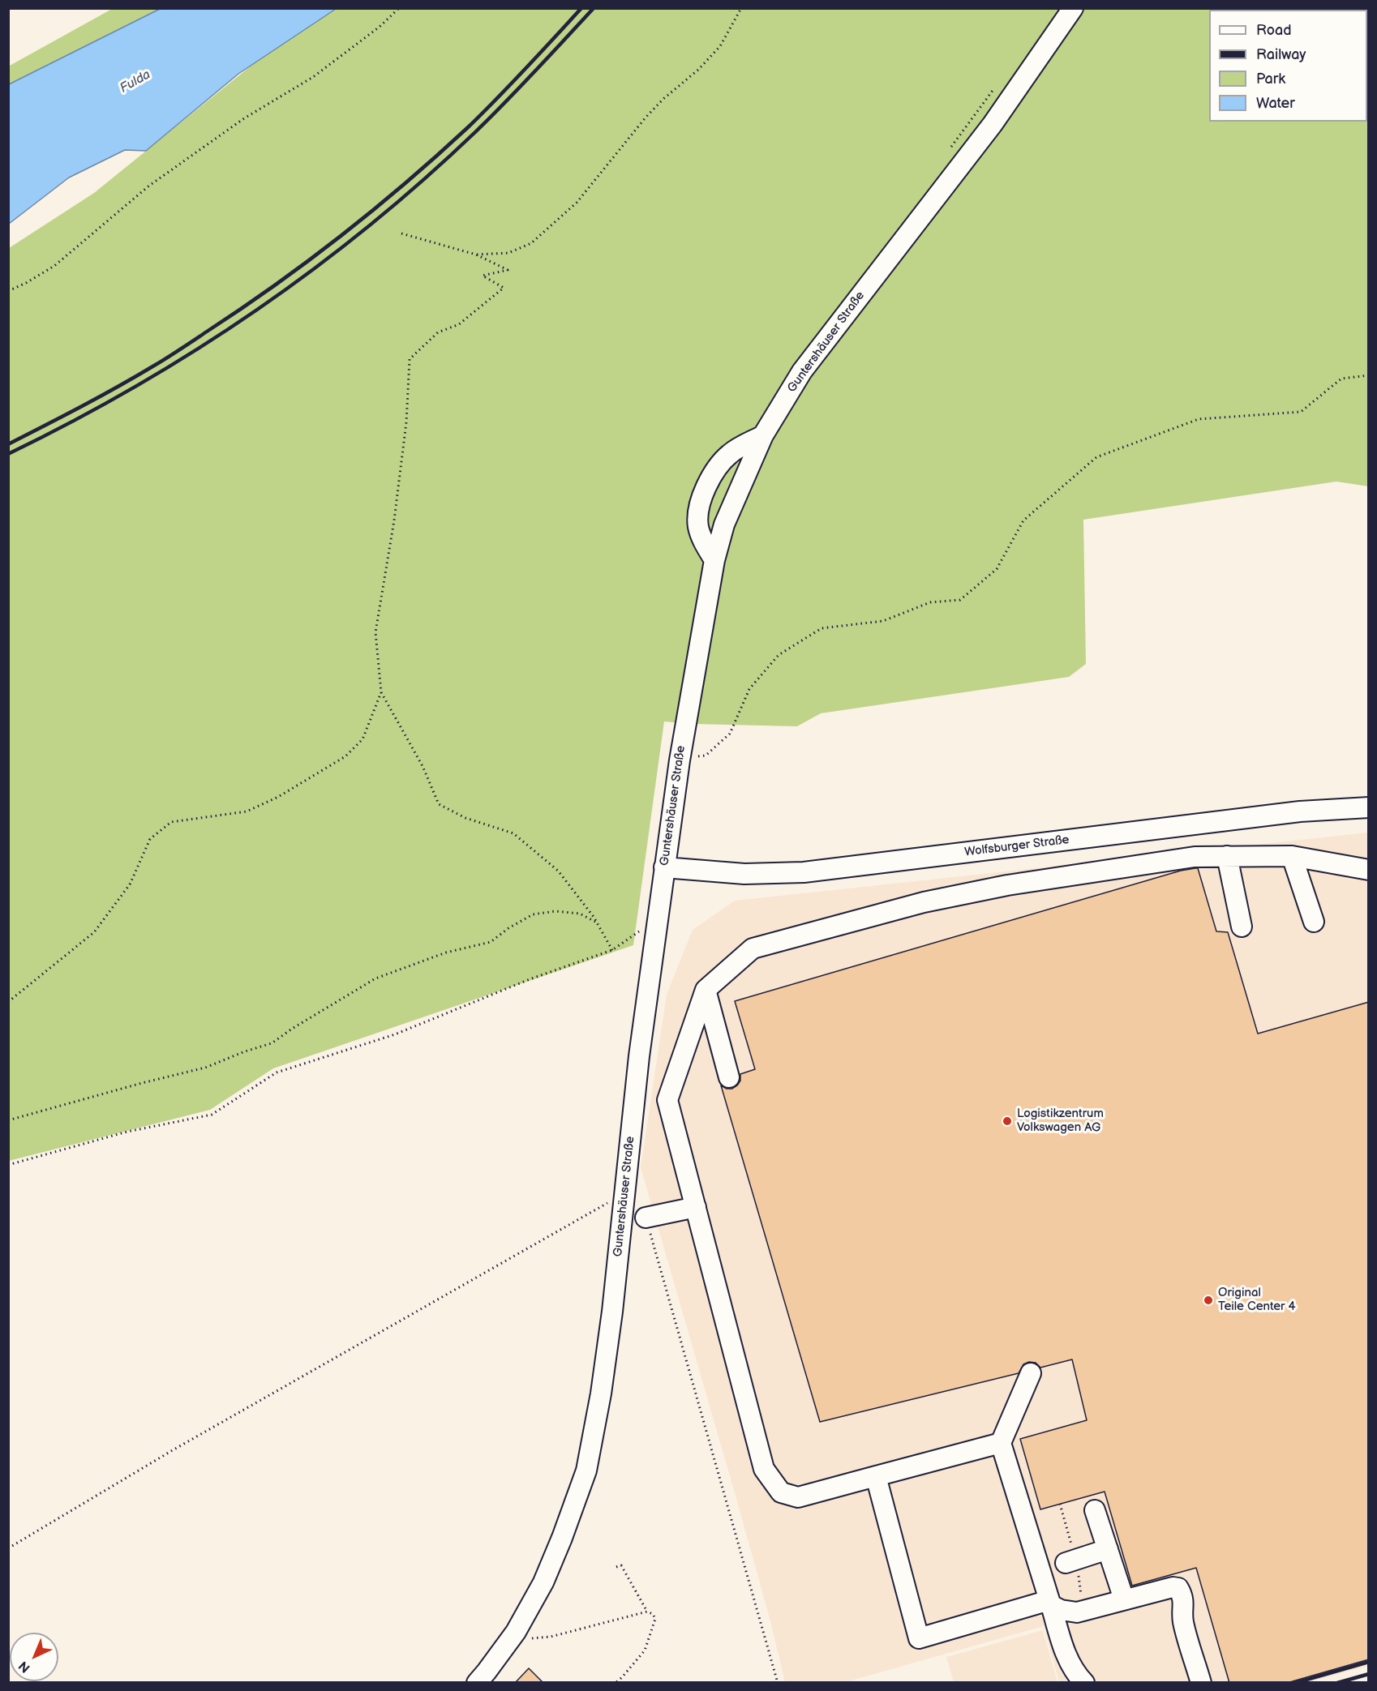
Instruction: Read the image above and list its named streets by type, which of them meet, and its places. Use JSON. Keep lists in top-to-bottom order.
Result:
{
  "streets": {
    "street": ["Guntershäuser Straße", "Wolfsburger Straße"]
  },
  "crossings": [
    ["Guntershäuser Straße", "Wolfsburger Straße"]
  ],
  "water": ["Fulda"],
  "places": ["Logistikzentrum Volkswagen AG", "Original Teile Center 4"],
  "legend": [
    "Road",
    "Railway",
    "Park",
    "Water"
  ],
  "north": "bottom left"
}
